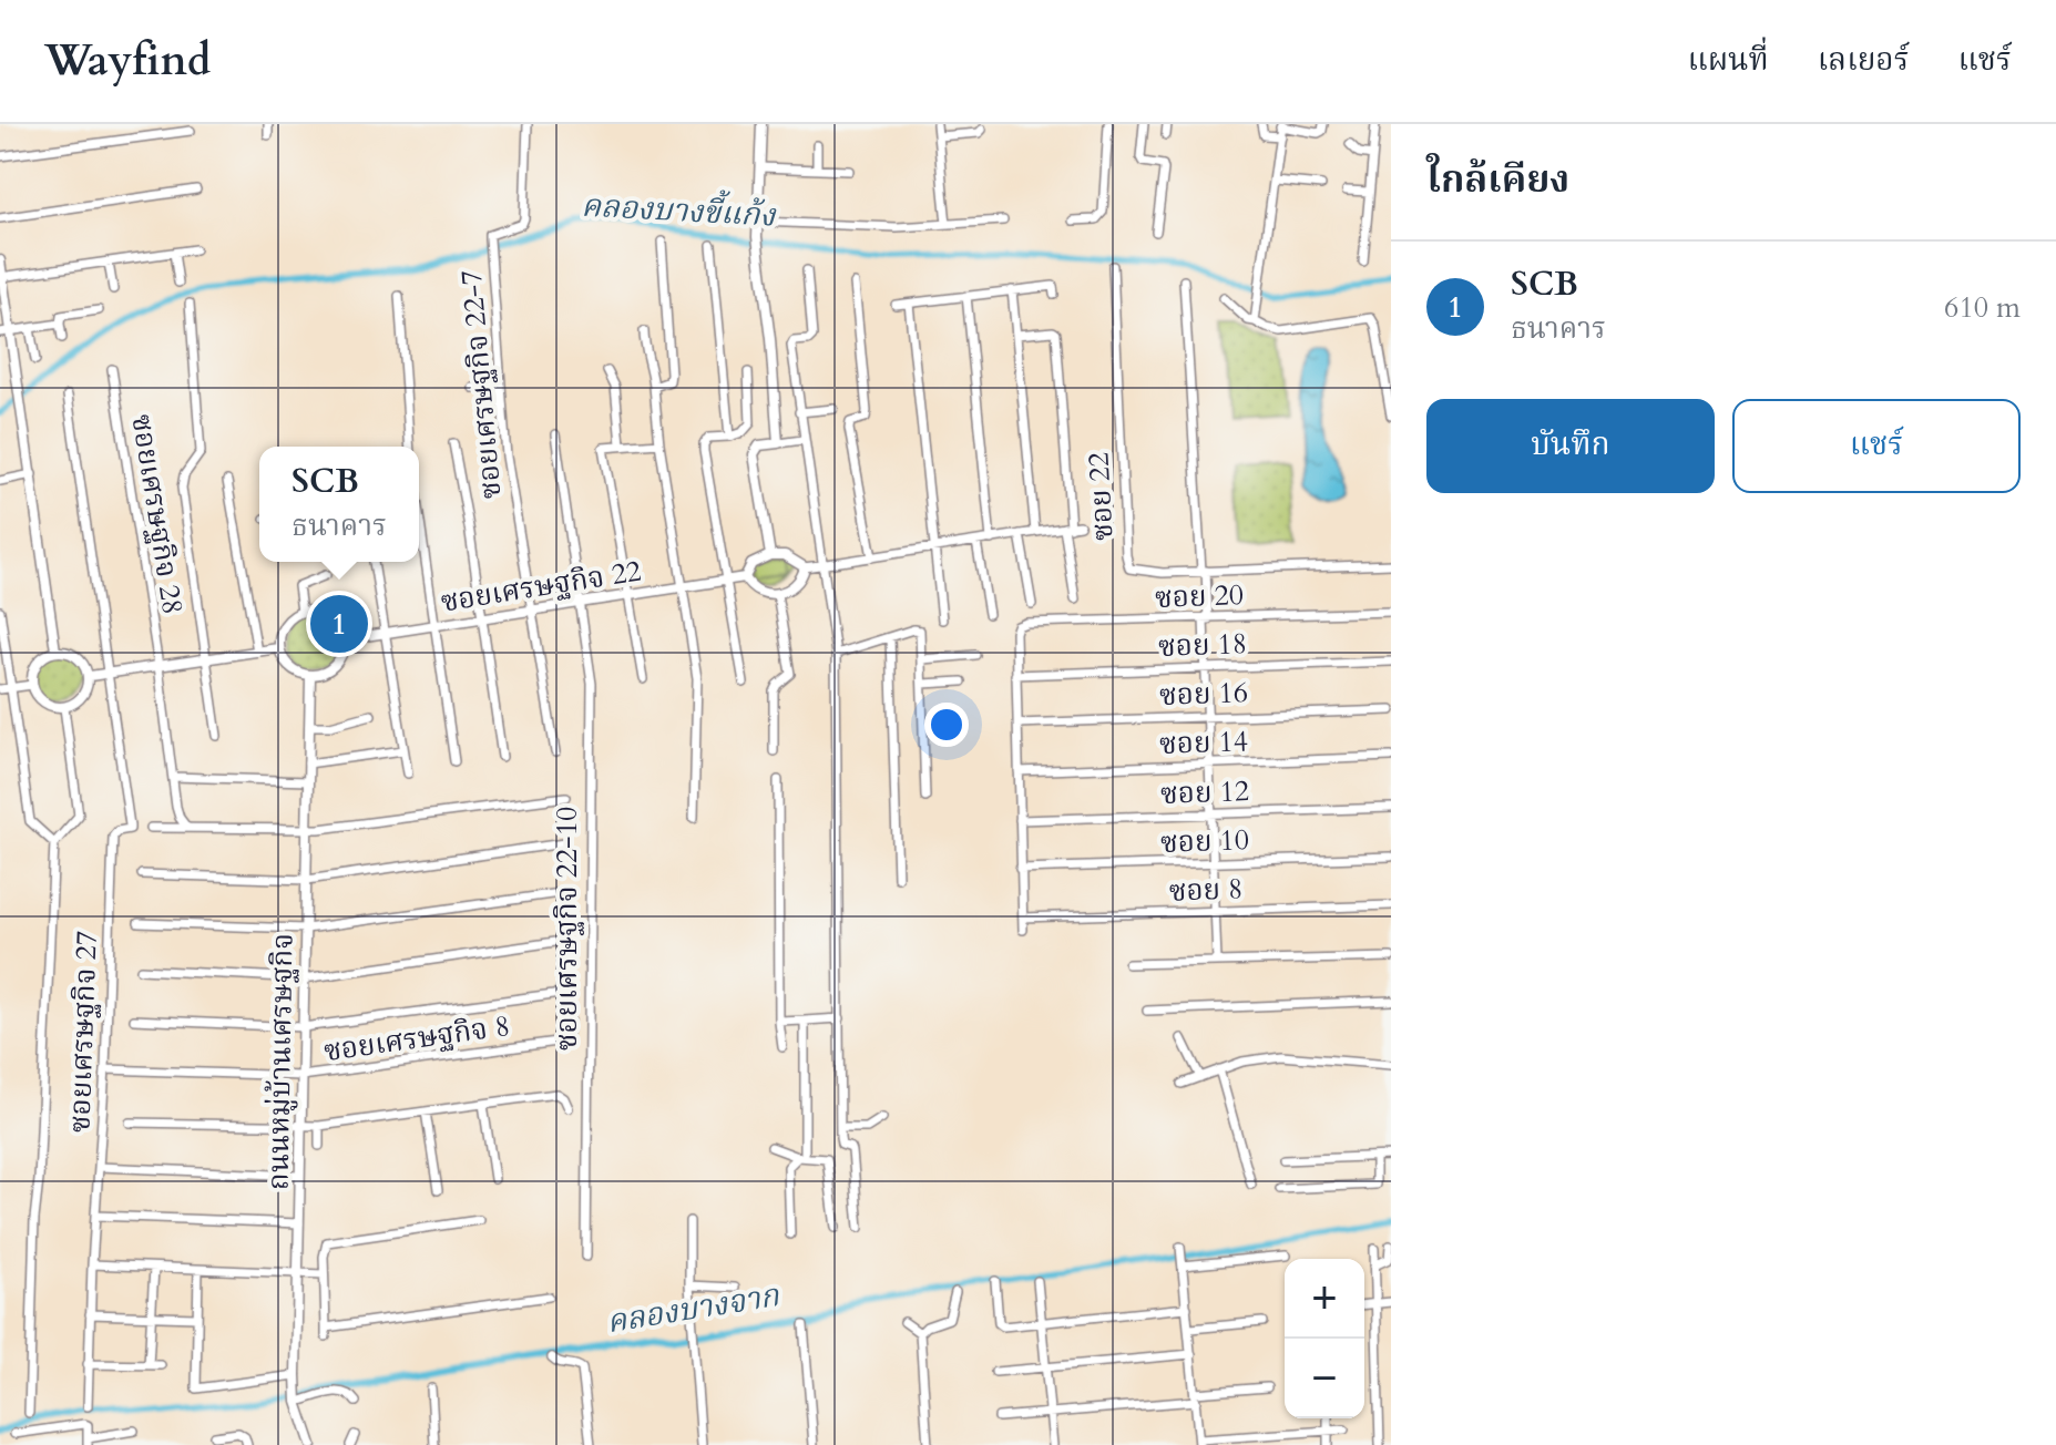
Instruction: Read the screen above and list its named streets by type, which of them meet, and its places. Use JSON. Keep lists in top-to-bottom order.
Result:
{
  "streets": {
    "street": [
      "ซอยเศรษฐกิจ 22-7",
      "ซอย 22",
      "ซอยเศรษฐกิจ 28",
      "ซอยเศรษฐกิจ 22",
      "ซอย 20",
      "ซอย 18",
      "ซอย 16",
      "ซอย 14",
      "ซอย 12",
      "ซอย 10",
      "ซอย 8",
      "ซอยเศรษฐกิจ 22-10",
      "ซอยเศรษฐกิจ 27",
      "ซอยเศรษฐกิจ 8",
      "ถนนหมู่บ้านเศรษฐกิจ"
    ]
  },
  "crossings": [
    ["ซอยเศรษฐกิจ 22-7", "ซอยเศรษฐกิจ 22"],
    ["ซอยเศรษฐกิจ 22", "ซอยเศรษฐกิจ 22-10"],
    ["ซอยเศรษฐกิจ 22", "ถนนหมู่บ้านเศรษฐกิจ"],
    ["ซอย 20", "ซอย 18"],
    ["ซอยเศรษฐกิจ 8", "ถนนหมู่บ้านเศรษฐกิจ"]
  ],
  "water": ["คลองบางขี้แก้ง", "คลองบางจาก"],
  "page": {
    "header": "Wayfind",
    "nav": ["แผนที่", "เลเยอร์", "แชร์"],
    "heading": "ใกล้เคียง",
    "list": [
      {
        "mark": "1",
        "name": "SCB",
        "note": "ธนาคาร",
        "value": "610 m"
      }
    ],
    "buttons": ["บันทึก", "แชร์"],
    "popup": ["SCB", "ธนาคาร"],
    "pins": "1",
    "map_buttons": ["+", "−"]
  }
}
